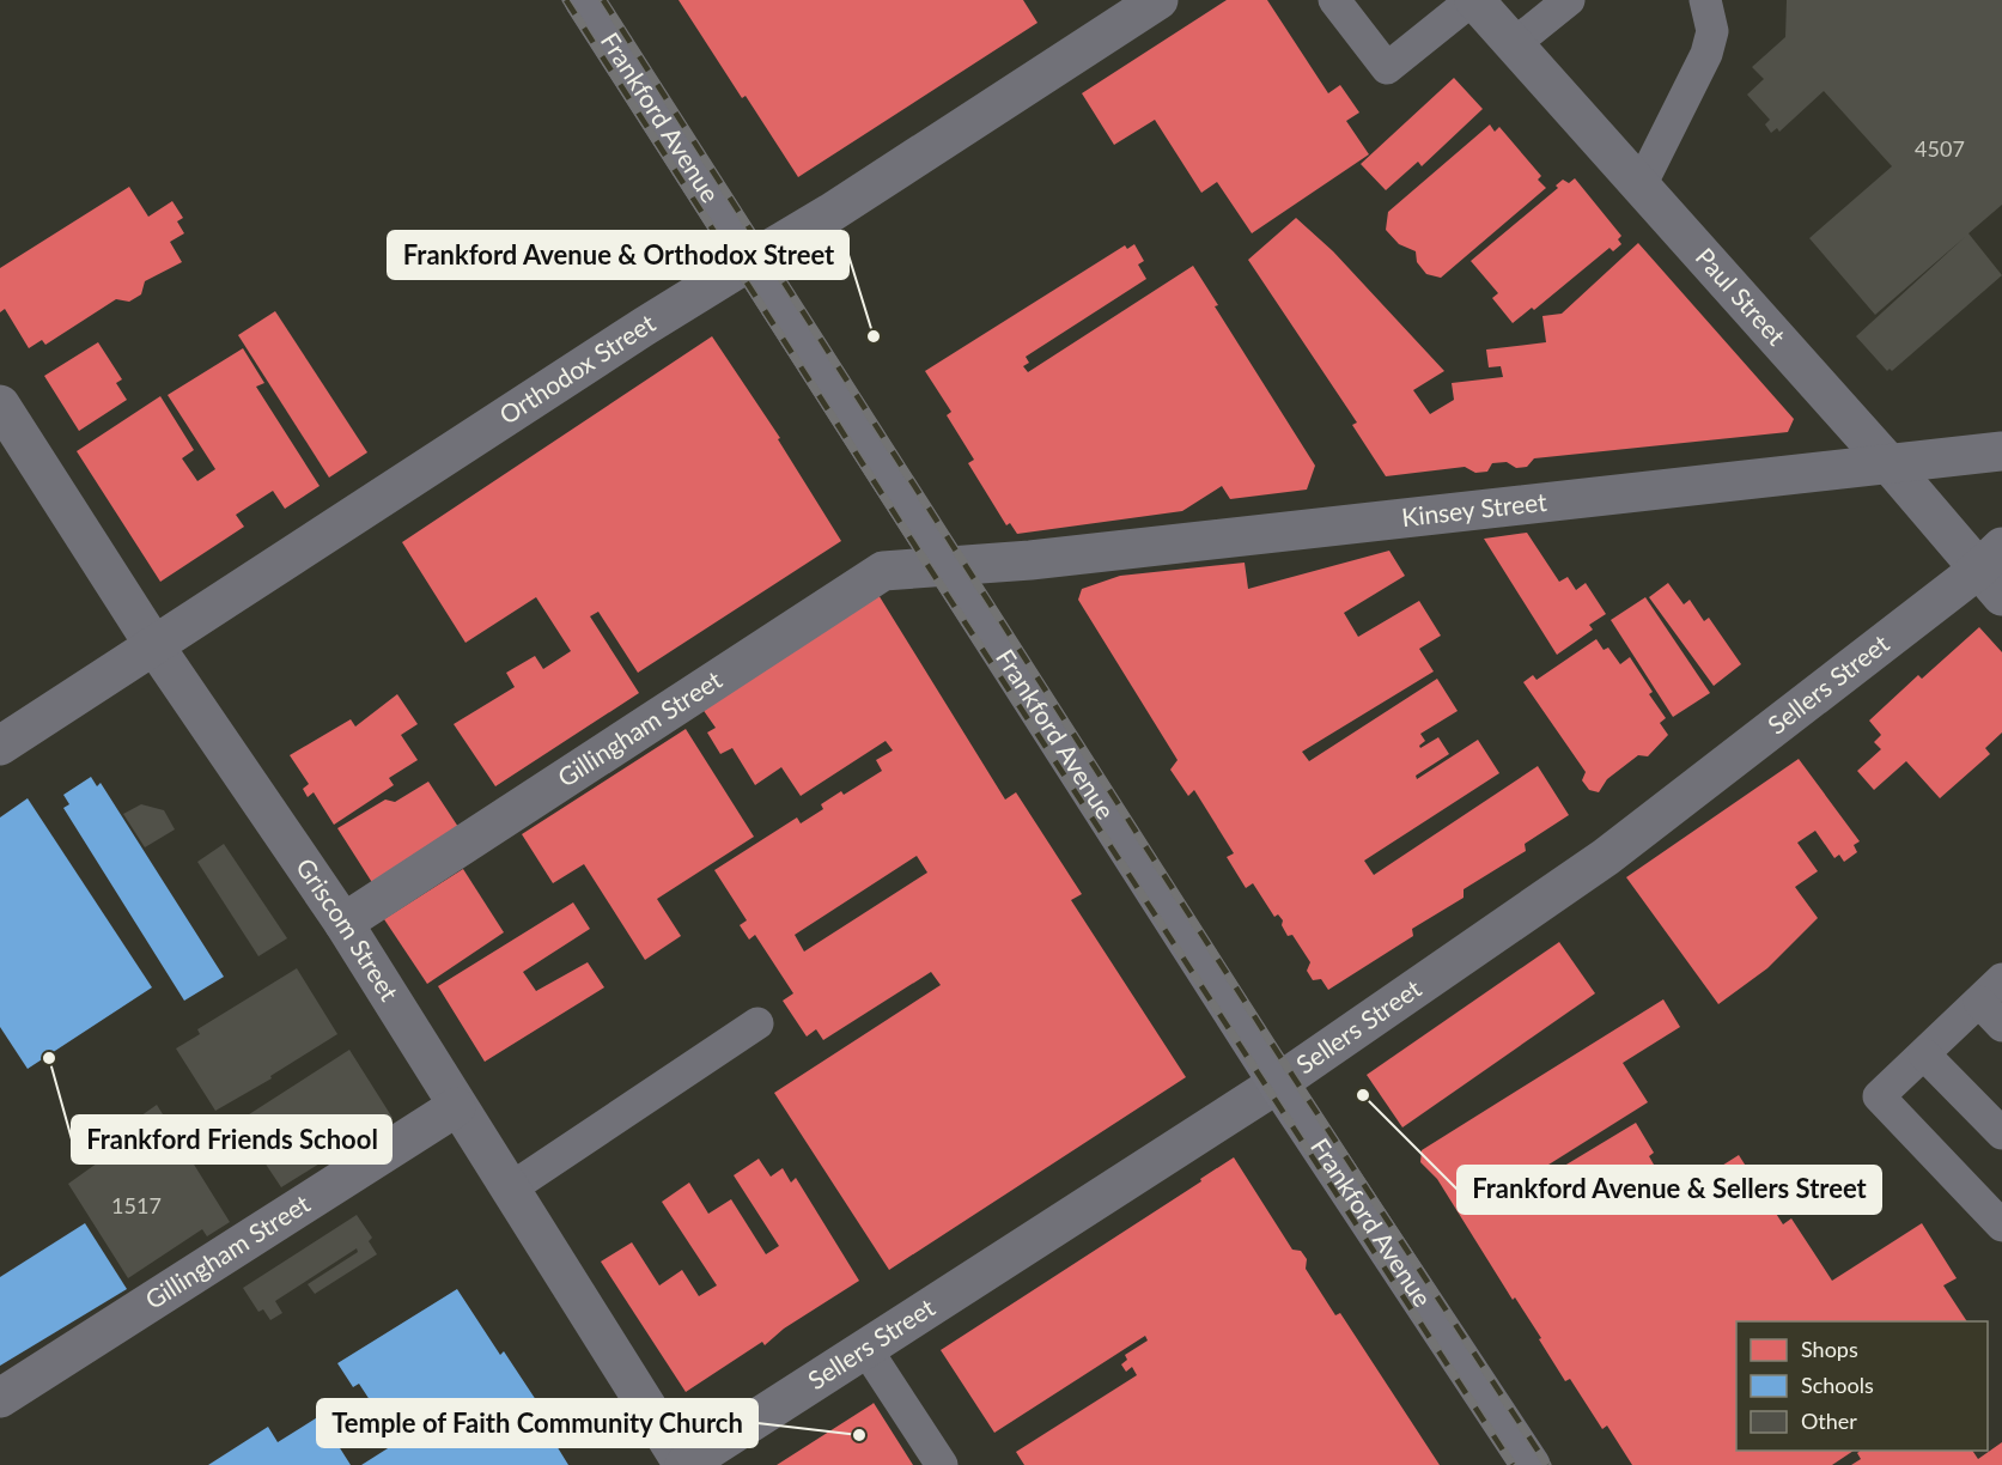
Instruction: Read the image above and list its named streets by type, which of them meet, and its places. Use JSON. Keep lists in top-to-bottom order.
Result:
{
  "streets": {
    "main road": ["Frankford Avenue"],
    "street": [
      "Paul Street",
      "Orthodox Street",
      "Kinsey Street",
      "Sellers Street",
      "Gillingham Street",
      "Griscom Street"
    ]
  },
  "crossings": [
    ["Frankford Avenue", "Orthodox Street"],
    ["Frankford Avenue", "Kinsey Street"],
    ["Frankford Avenue", "Sellers Street"],
    ["Frankford Avenue", "Gillingham Street"],
    ["Paul Street", "Kinsey Street"],
    ["Paul Street", "Sellers Street"],
    ["Orthodox Street", "Griscom Street"],
    ["Kinsey Street", "Gillingham Street"],
    ["Sellers Street", "Griscom Street"],
    ["Gillingham Street", "Griscom Street"]
  ],
  "places": [
    "Frankford Avenue & Orthodox Street",
    "Frankford Friends School",
    "Frankford Avenue & Sellers Street",
    "Temple of Faith Community Church"
  ],
  "house_numbers": ["4507", "1517"],
  "legend": ["Shops", "Schools", "Other"]
}
